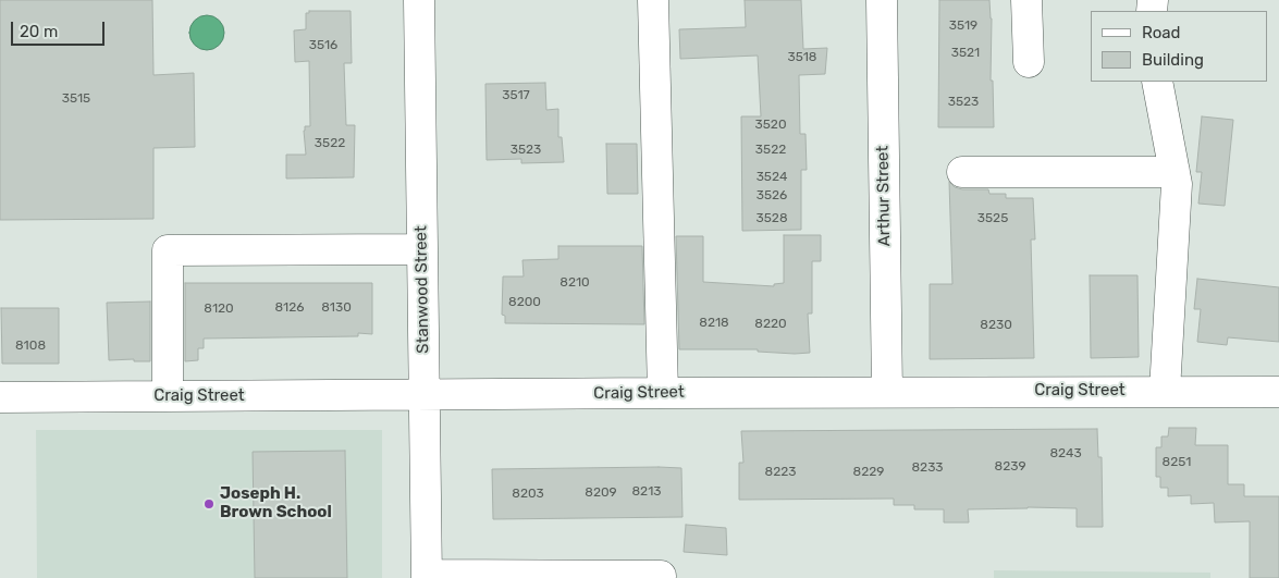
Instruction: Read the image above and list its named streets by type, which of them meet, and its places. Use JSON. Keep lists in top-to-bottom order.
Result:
{
  "streets": {
    "street": ["Arthur Street", "Stanwood Street", "Craig Street"]
  },
  "crossings": [
    ["Arthur Street", "Craig Street"],
    ["Stanwood Street", "Craig Street"]
  ],
  "places": ["Joseph H. Brown School"],
  "house_numbers": [
    "3519",
    "3516",
    "3521",
    "3518",
    "3517",
    "3515",
    "3523",
    "3520",
    "3522",
    "3523",
    "3522",
    "3524",
    "3526",
    "3528",
    "3525",
    "8210",
    "8200",
    "8126",
    "8130",
    "8120",
    "8218",
    "8220",
    "8230",
    "8108",
    "8243",
    "8251",
    "8239",
    "8233",
    "8223",
    "8229",
    "8213",
    "8209",
    "8203"
  ],
  "legend": ["Road", "Building"],
  "scale_bar": "20 m"
}
